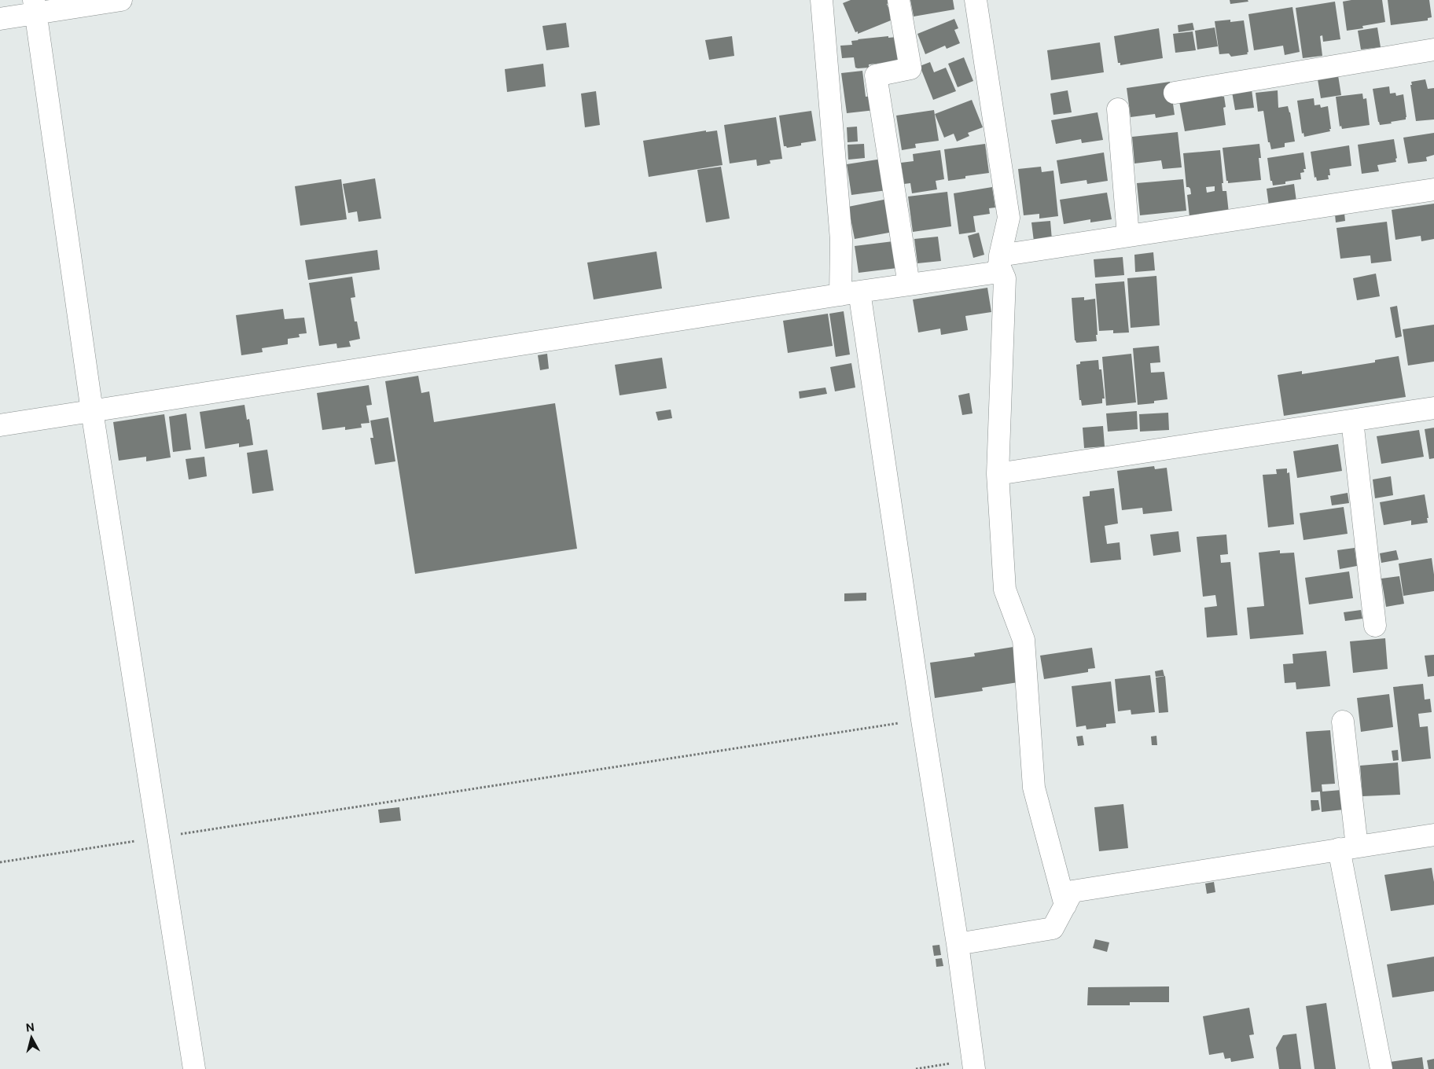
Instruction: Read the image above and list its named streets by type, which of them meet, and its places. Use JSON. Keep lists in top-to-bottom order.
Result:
{
  "north": "top"
}
